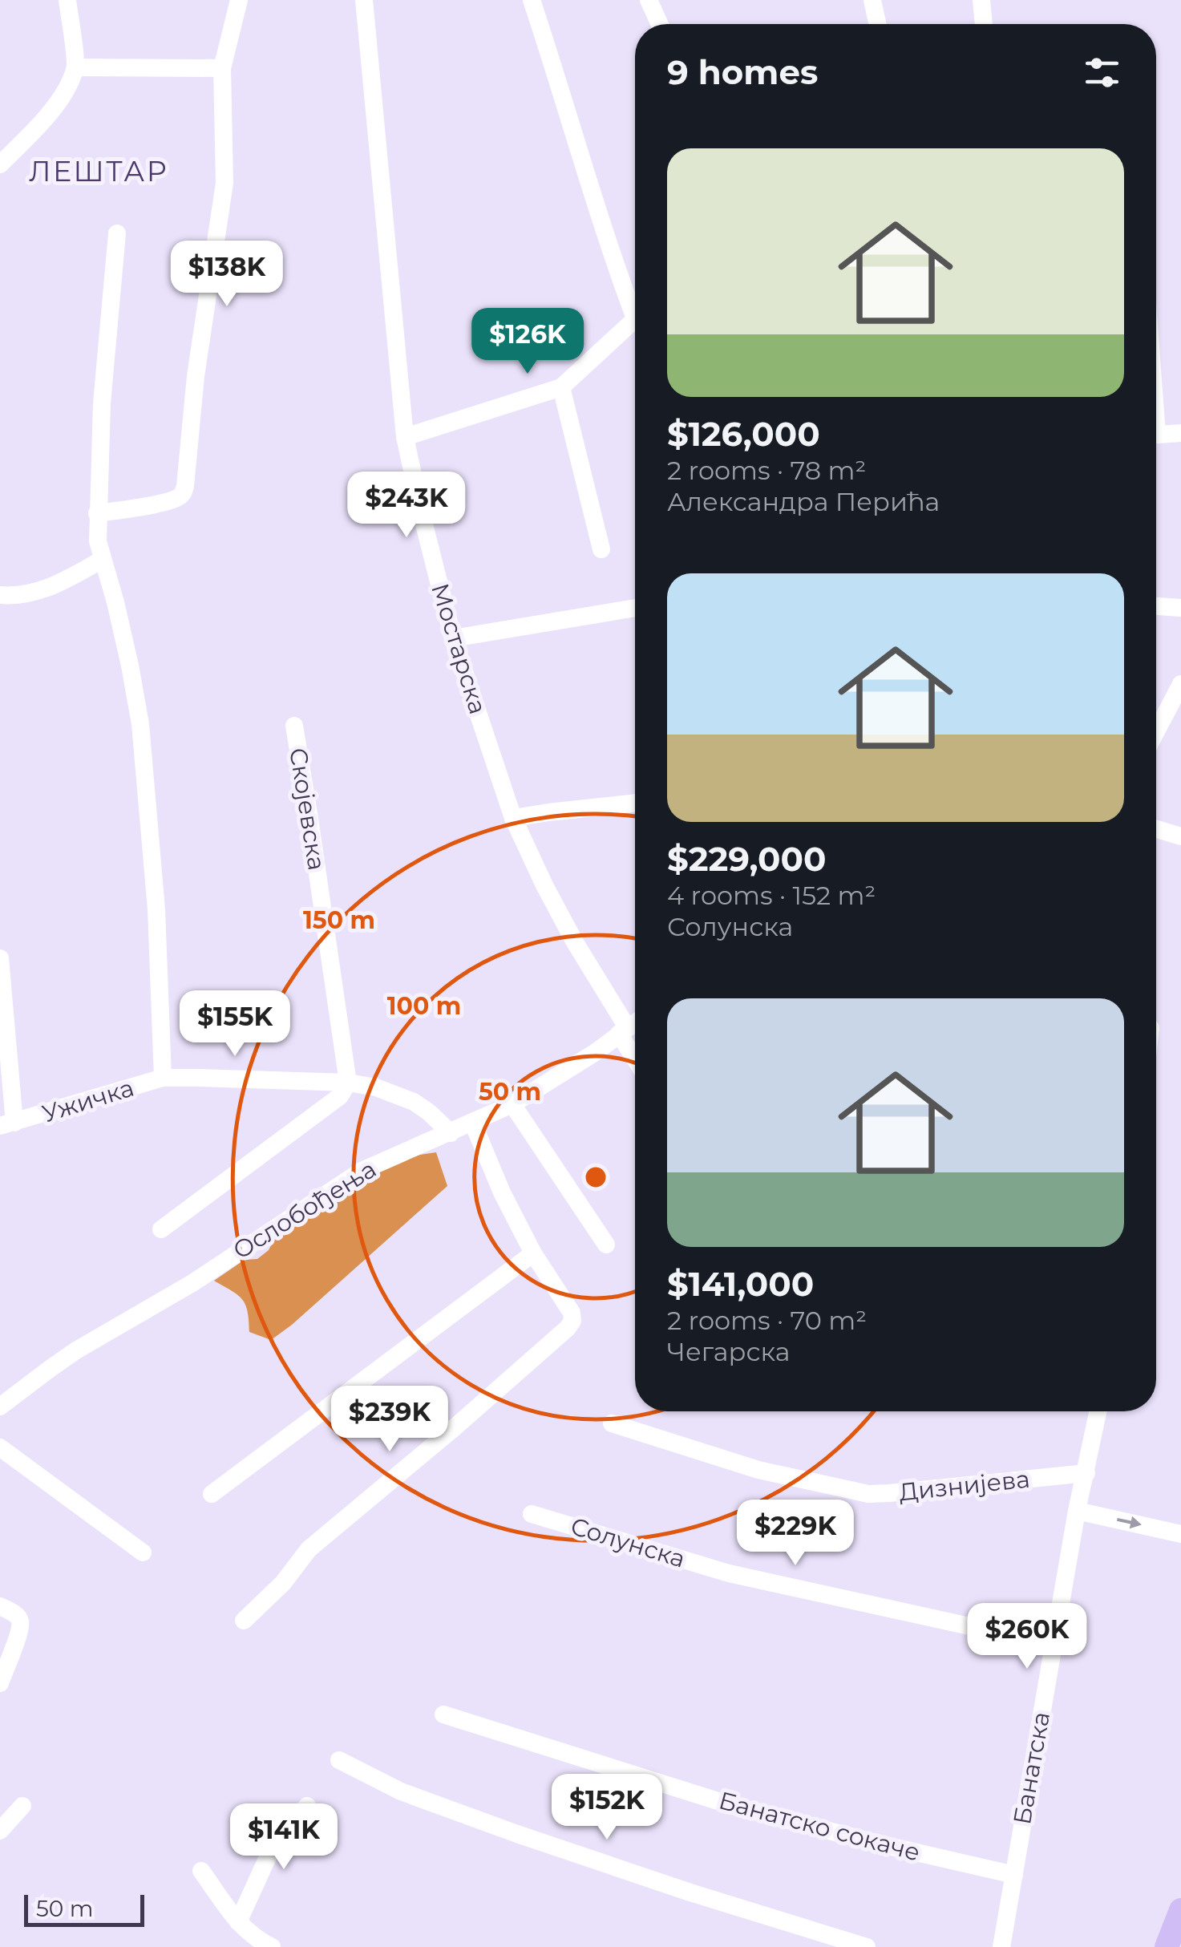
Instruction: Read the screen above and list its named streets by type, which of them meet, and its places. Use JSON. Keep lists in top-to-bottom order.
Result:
{
  "streets": {
    "street": [
      "Мостарска",
      "Скојевска",
      "Ужичка",
      "Ослобођења",
      "Дизнијева",
      "Солунска",
      "Банатска",
      "Банатско сокаче"
    ]
  },
  "crossings": [
    ["Мостарска", "Ослобођења"],
    ["Скојевска", "Ужичка"],
    ["Ужичка", "Ослобођења"],
    ["Дизнијева", "Банатска"],
    ["Солунска", "Банатска"],
    ["Банатска", "Банатско сокаче"]
  ],
  "districts": ["ЛЕШТАР"],
  "scale_bar": "50 m",
  "page": {
    "heading": "9 homes",
    "list": [
      {
        "name": "$126,000",
        "note": "2 rooms · 78 m² · Александра Перића"
      },
      {
        "name": "$229,000",
        "note": "4 rooms · 152 m² · Солунска"
      },
      {
        "name": "$141,000",
        "note": "2 rooms · 70 m² · Чегарска"
      }
    ],
    "price": [
      "$138K",
      "$126K",
      "$243K",
      "$155K",
      "$239K",
      "$229K",
      "$260K",
      "$152K",
      "$141K"
    ],
    "scale": "50 m"
  },
  "rings": ["150 m", "100 m", "50 m"]
}
